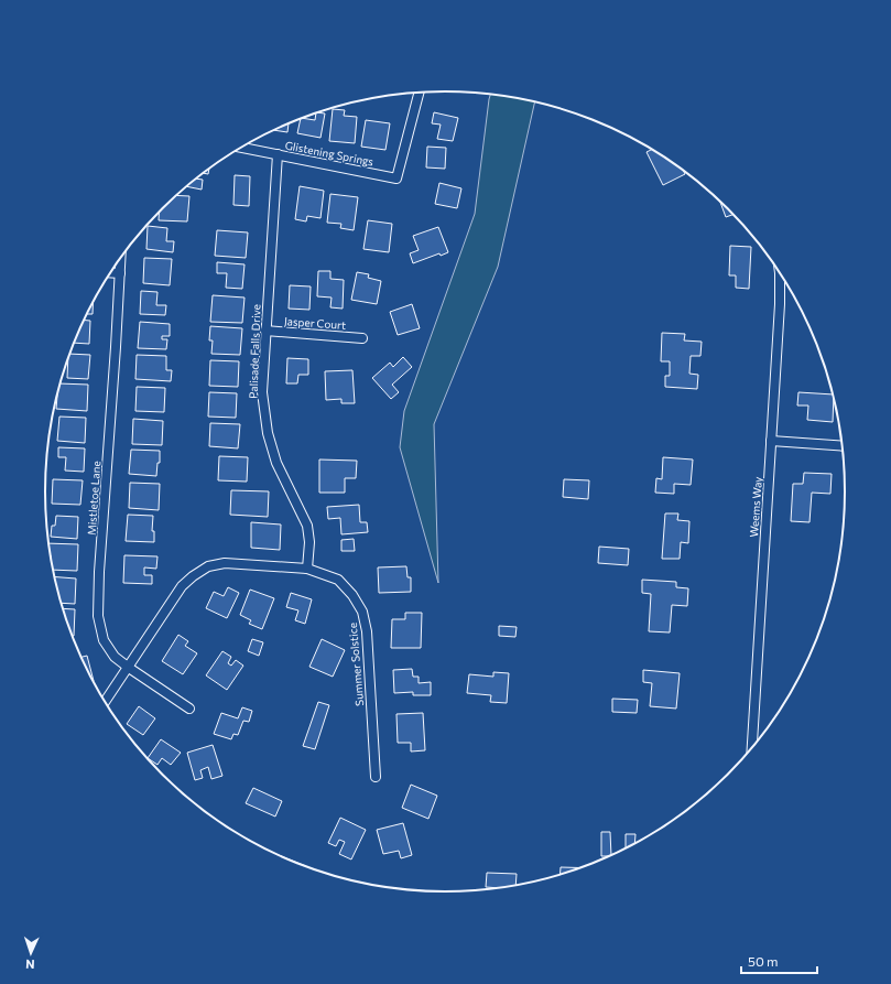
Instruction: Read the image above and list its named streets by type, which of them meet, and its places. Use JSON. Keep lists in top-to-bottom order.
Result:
{
  "streets": {
    "street": [
      "Glistening Springs",
      "Jasper Court",
      "Palisade Falls Drive",
      "Mistletoe Lane",
      "Weems Way",
      "Summer Solstice"
    ]
  },
  "crossings": [
    ["Glistening Springs", "Palisade Falls Drive"],
    ["Jasper Court", "Palisade Falls Drive"],
    ["Palisade Falls Drive", "Summer Solstice"],
    ["Mistletoe Lane", "Summer Solstice"]
  ],
  "scale_bar": "50 m",
  "north": "bottom"
}
